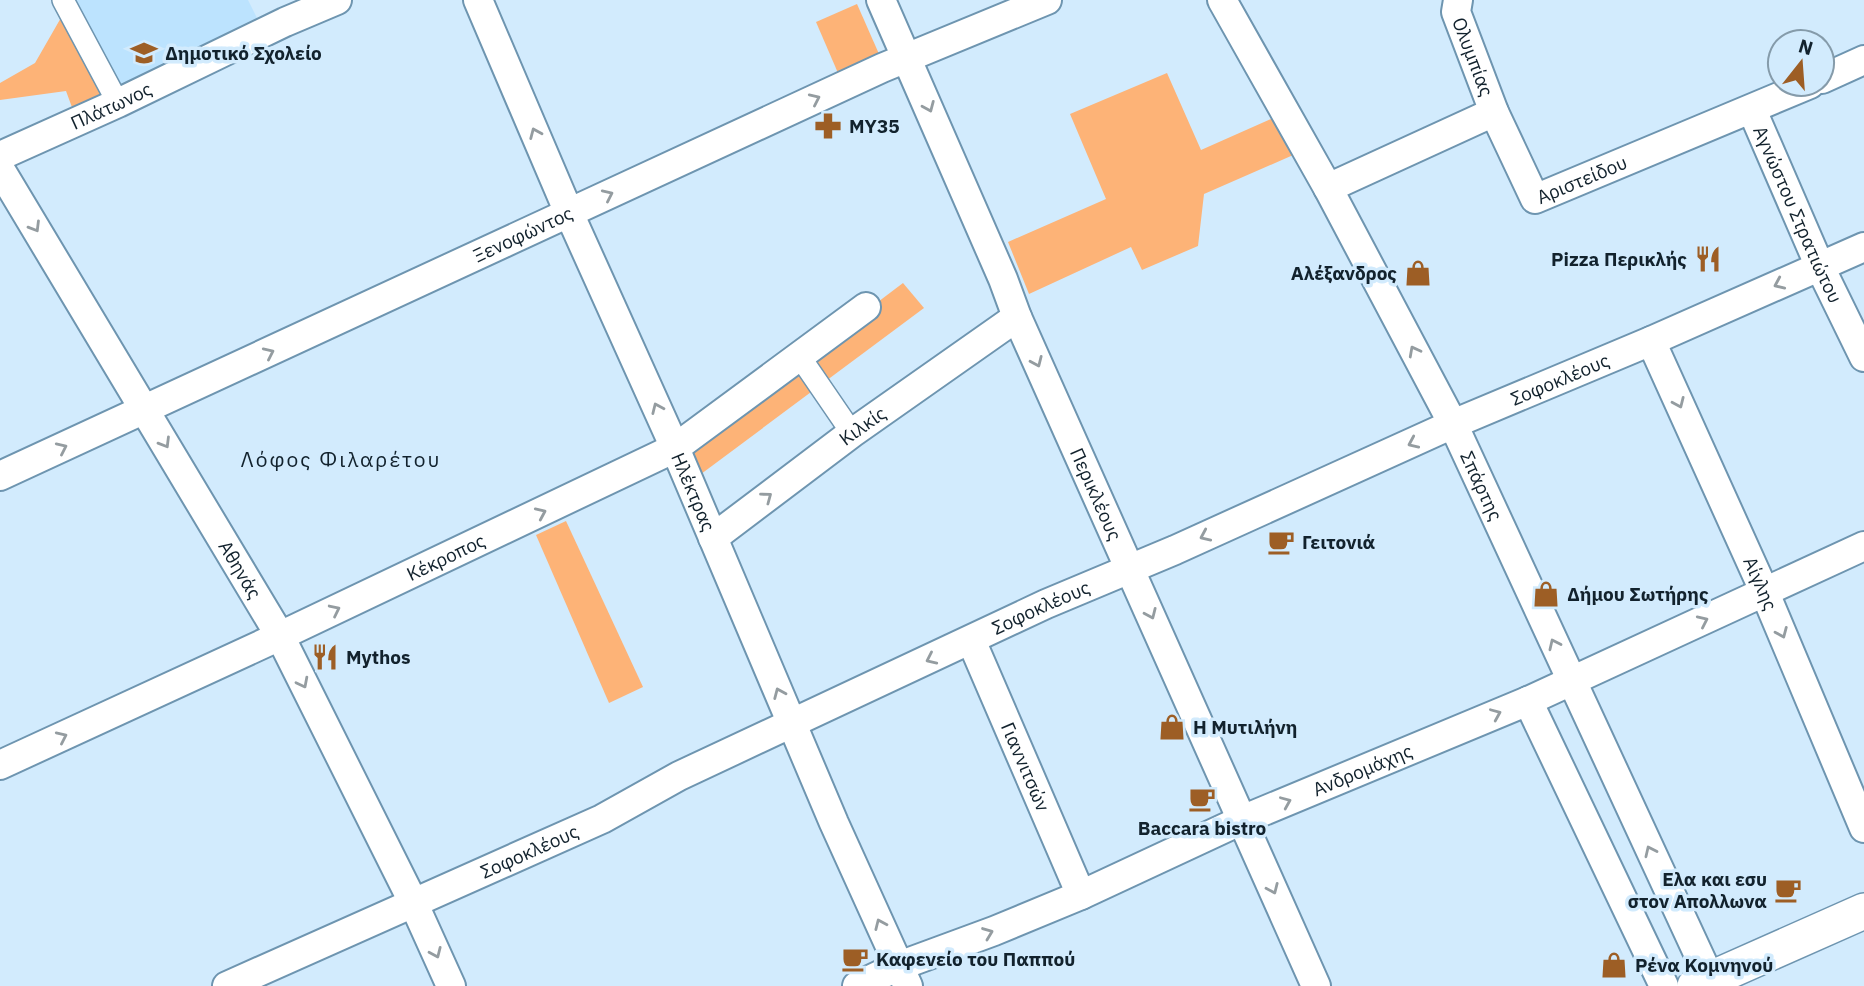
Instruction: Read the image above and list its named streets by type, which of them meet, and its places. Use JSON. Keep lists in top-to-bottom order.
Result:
{
  "streets": {
    "street": [
      "Ολυμπίας",
      "Πλάτωνος",
      "Αριστείδου",
      "Αγνώστου Στρατιώτου",
      "Ξενοφώντος",
      "Σοφοκλέους",
      "Κιλκίς",
      "Σπάρτης",
      "Ηλέκτρας",
      "Περικλέους",
      "Κέκροπος",
      "Αθηνάς",
      "Αίγλης",
      "Γιαννιτσών",
      "Ανδρομάχης"
    ]
  },
  "crossings": [
    ["Ολυμπίας", "Αριστείδου"],
    ["Αριστείδου", "Αγνώστου Στρατιώτου"],
    ["Αγνώστου Στρατιώτου", "Σοφοκλέους"],
    ["Ξενοφώντος", "Ηλέκτρας"],
    ["Ξενοφώντος", "Περικλέους"],
    ["Ξενοφώντος", "Αθηνάς"],
    ["Σοφοκλέους", "Σπάρτης"],
    ["Σοφοκλέους", "Ηλέκτρας"],
    ["Σοφοκλέους", "Περικλέους"],
    ["Σοφοκλέους", "Αθηνάς"],
    ["Σοφοκλέους", "Αίγλης"],
    ["Σοφοκλέους", "Γιαννιτσών"],
    ["Κιλκίς", "Ηλέκτρας"],
    ["Κιλκίς", "Περικλέους"],
    ["Σπάρτης", "Ανδρομάχης"],
    ["Ηλέκτρας", "Κέκροπος"],
    ["Ηλέκτρας", "Ανδρομάχης"],
    ["Περικλέους", "Ανδρομάχης"],
    ["Κέκροπος", "Αθηνάς"],
    ["Αίγλης", "Ανδρομάχης"],
    ["Γιαννιτσών", "Ανδρομάχης"]
  ],
  "one_way": [
    "Ξενοφώντος",
    "Σοφοκλέους",
    "Κιλκίς",
    "Ηλέκτρας",
    "Περικλέους",
    "Κέκροπος",
    "Αθηνάς",
    "Αίγλης",
    "Ανδρομάχης"
  ],
  "districts": ["Λόφος Φιλαρέτου"],
  "places": {
    "school or university": ["Δημοτικό Σχολείο"],
    "pharmacy": ["MY35"],
    "restaurant": ["Pizza Περικλής", "Mythos"],
    "shop": [
      "Αλέξανδρος",
      "Δήμου Σωτήρης",
      "Η Μυτιλήνη",
      "Ρένα Κομνηνού"
    ],
    "cafe": [
      "Γειτονιά",
      "Baccara bistro",
      "Ελα και εσυ στον Απολλωνα",
      "Καφενείο του Παππού"
    ]
  },
  "north": "top"
}
